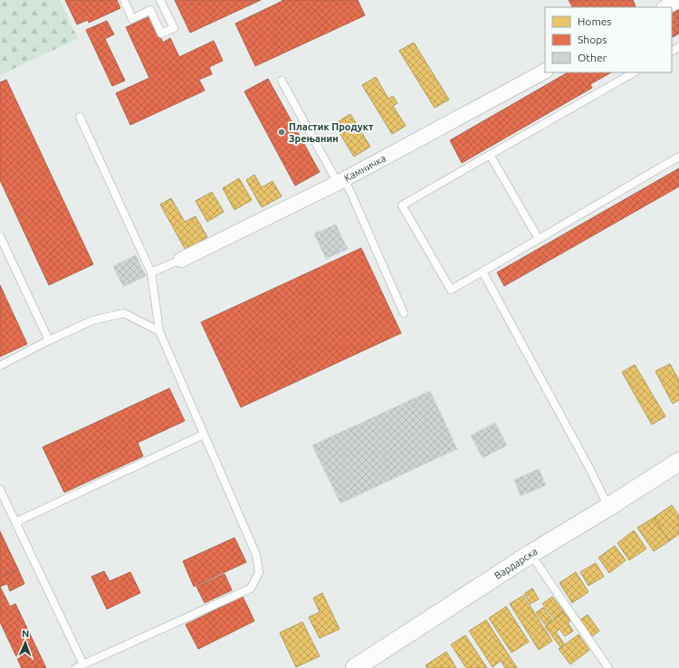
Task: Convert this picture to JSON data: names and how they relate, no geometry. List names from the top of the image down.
{
  "streets": {
    "street": ["Камничка", "Вардарска"]
  },
  "places": ["Пластик Продукт Зрењанин"],
  "legend": ["Homes", "Shops", "Other"],
  "north": "top"
}
